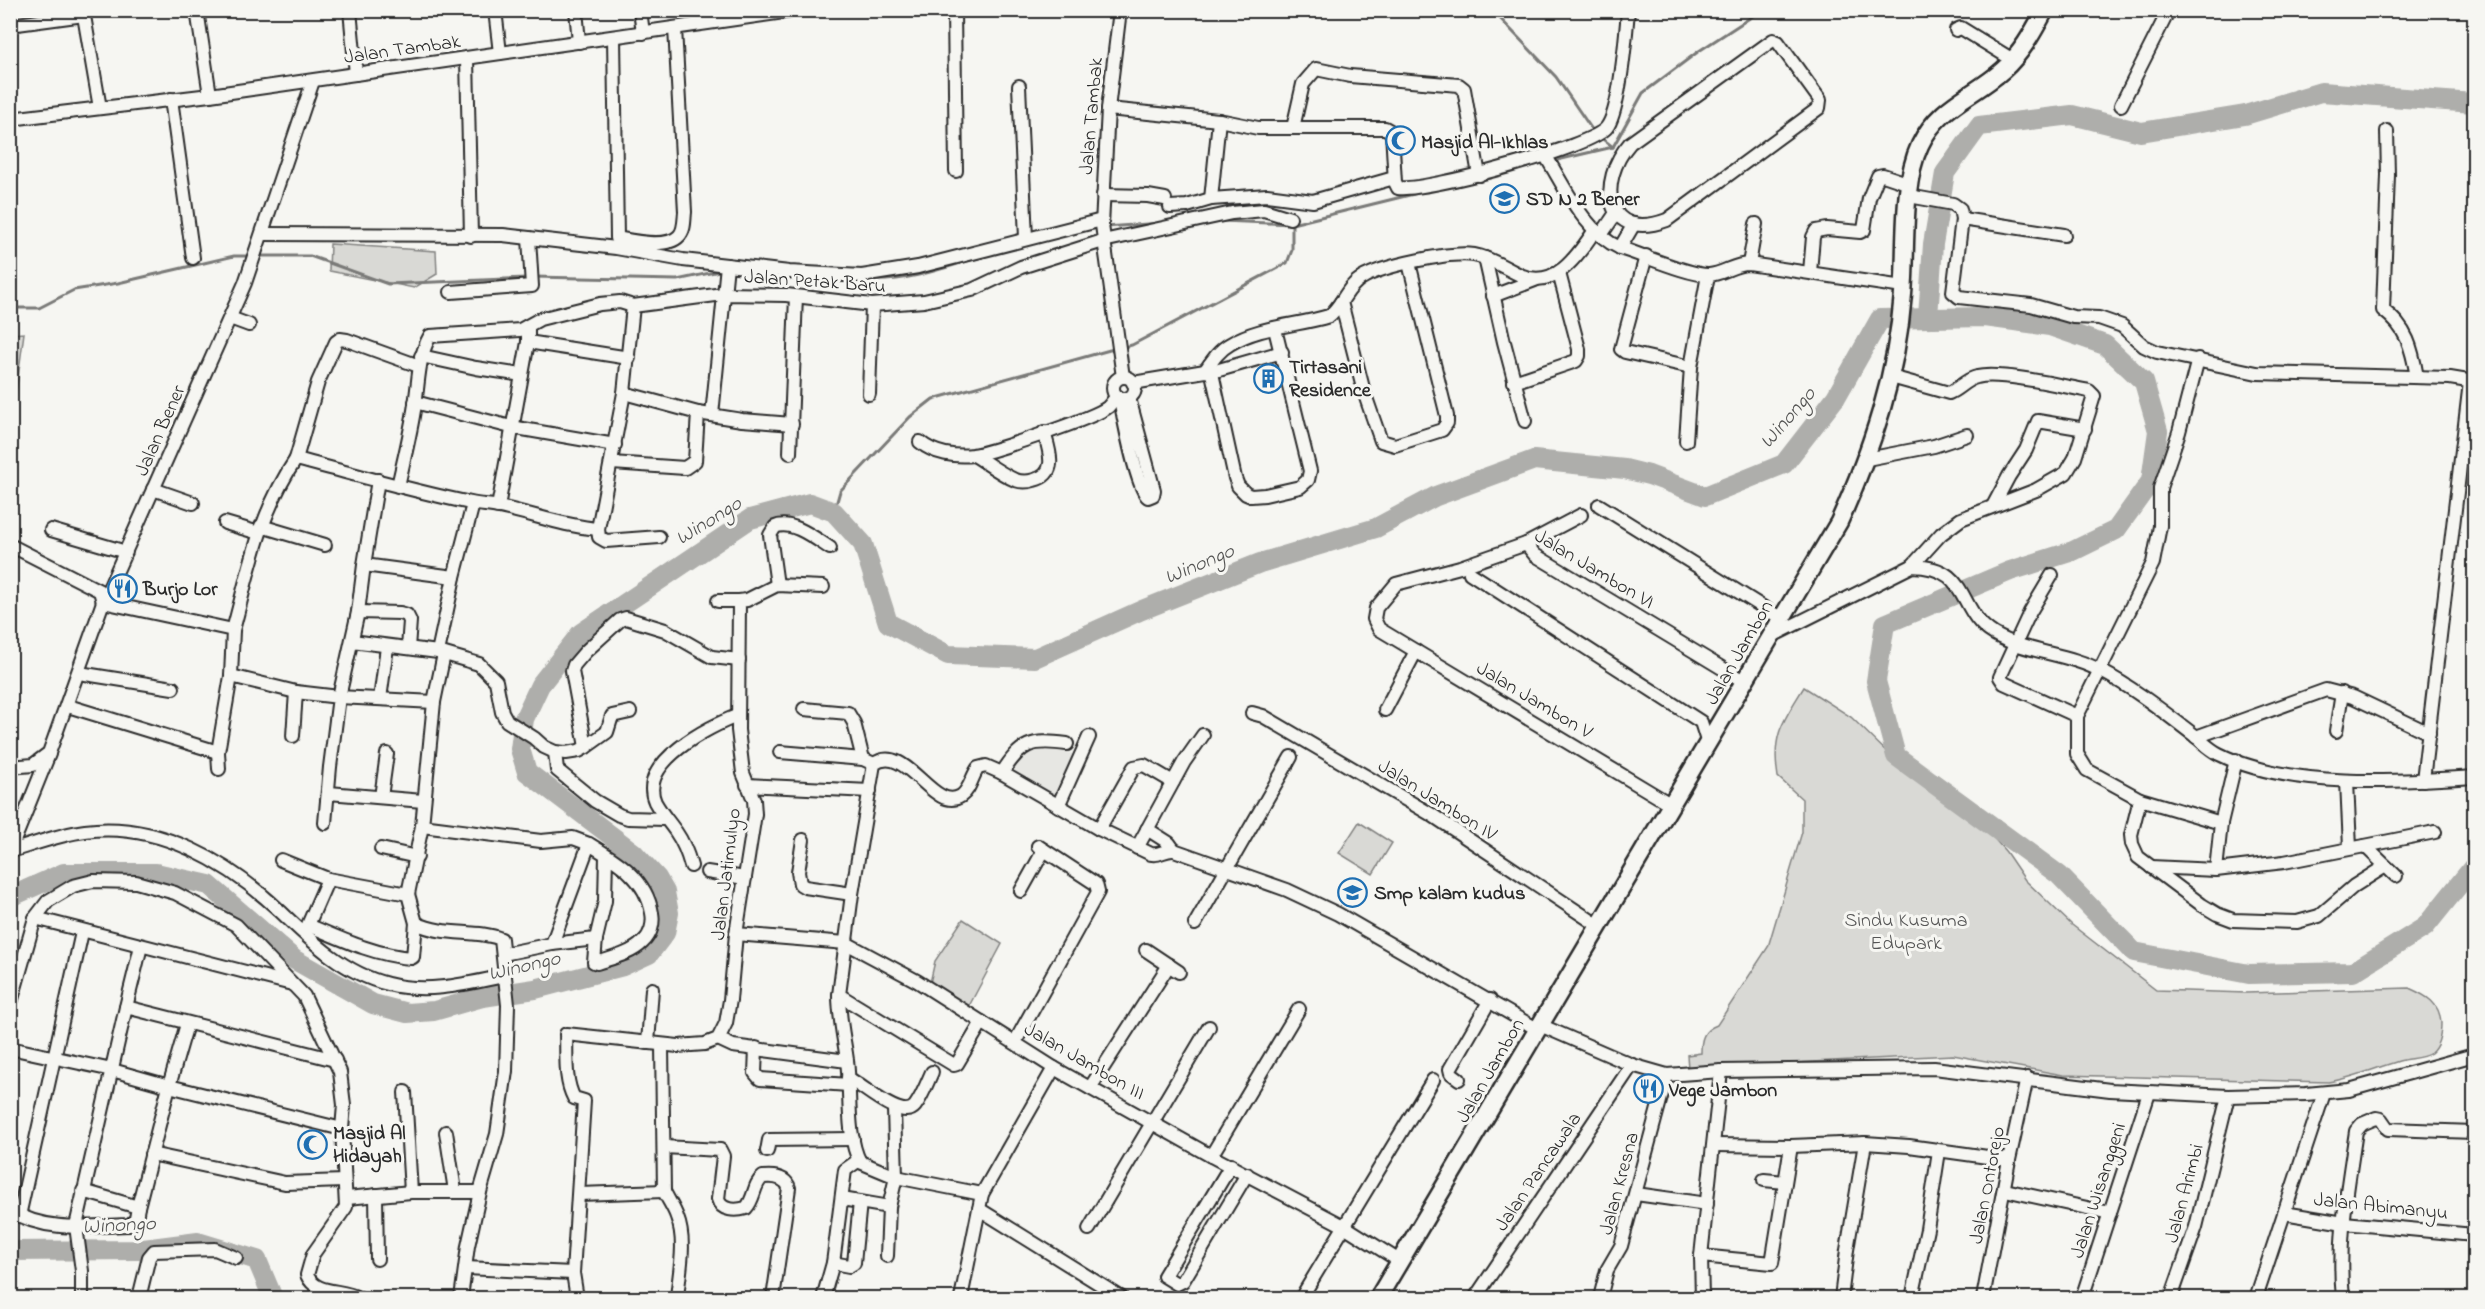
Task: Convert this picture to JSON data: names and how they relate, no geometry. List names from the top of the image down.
{
  "streets": {
    "main road": ["Jalan Jambon"],
    "street": [
      "Jalan Tambak",
      "Jalan Petak Baru",
      "Jalan Bener",
      "Jalan Jambon VI",
      "Jalan Jambon V",
      "Jalan Jambon IV",
      "Jalan Jatimulyo",
      "Jalan Jambon III",
      "Jalan Pancawala",
      "Jalan Kresna",
      "Jalan Ontorejo",
      "Jalan Wisanggeni",
      "Jalan Arimbi",
      "Jalan Abimanyu"
    ]
  },
  "crossings": [
    ["Jalan Tambak", "Jalan Petak Baru"],
    ["Jalan Tambak", "Jalan Bener"],
    ["Jalan Jambon VI", "Jalan Jambon"],
    ["Jalan Jambon VI", "Jalan Jambon V"],
    ["Jalan Jambon", "Jalan Jambon V"],
    ["Jalan Jambon", "Jalan Jambon IV"],
    ["Jalan Jambon", "Jalan Jambon III"],
    ["Jalan Jatimulyo", "Jalan Jambon III"]
  ],
  "water": ["Winongo"],
  "parks": ["Sindu Kusuma Edupark"],
  "places": {
    "mosque": ["Masjid Al-Ikhlas", "Masjid Al Hidayah"],
    "school or university": ["SD N 2 Bener", "Smp kalam kudus"],
    "building": ["Tirtasani Residence"],
    "restaurant": ["Burjo Lor", "Vege Jambon"]
  }
}
